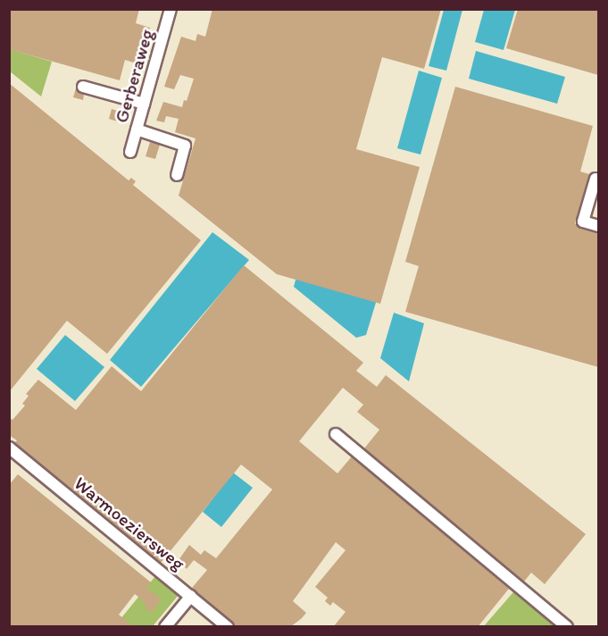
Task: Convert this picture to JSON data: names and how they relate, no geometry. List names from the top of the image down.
{
  "streets": {
    "street": ["Gerberaweg", "Warmoeziersweg"]
  }
}
